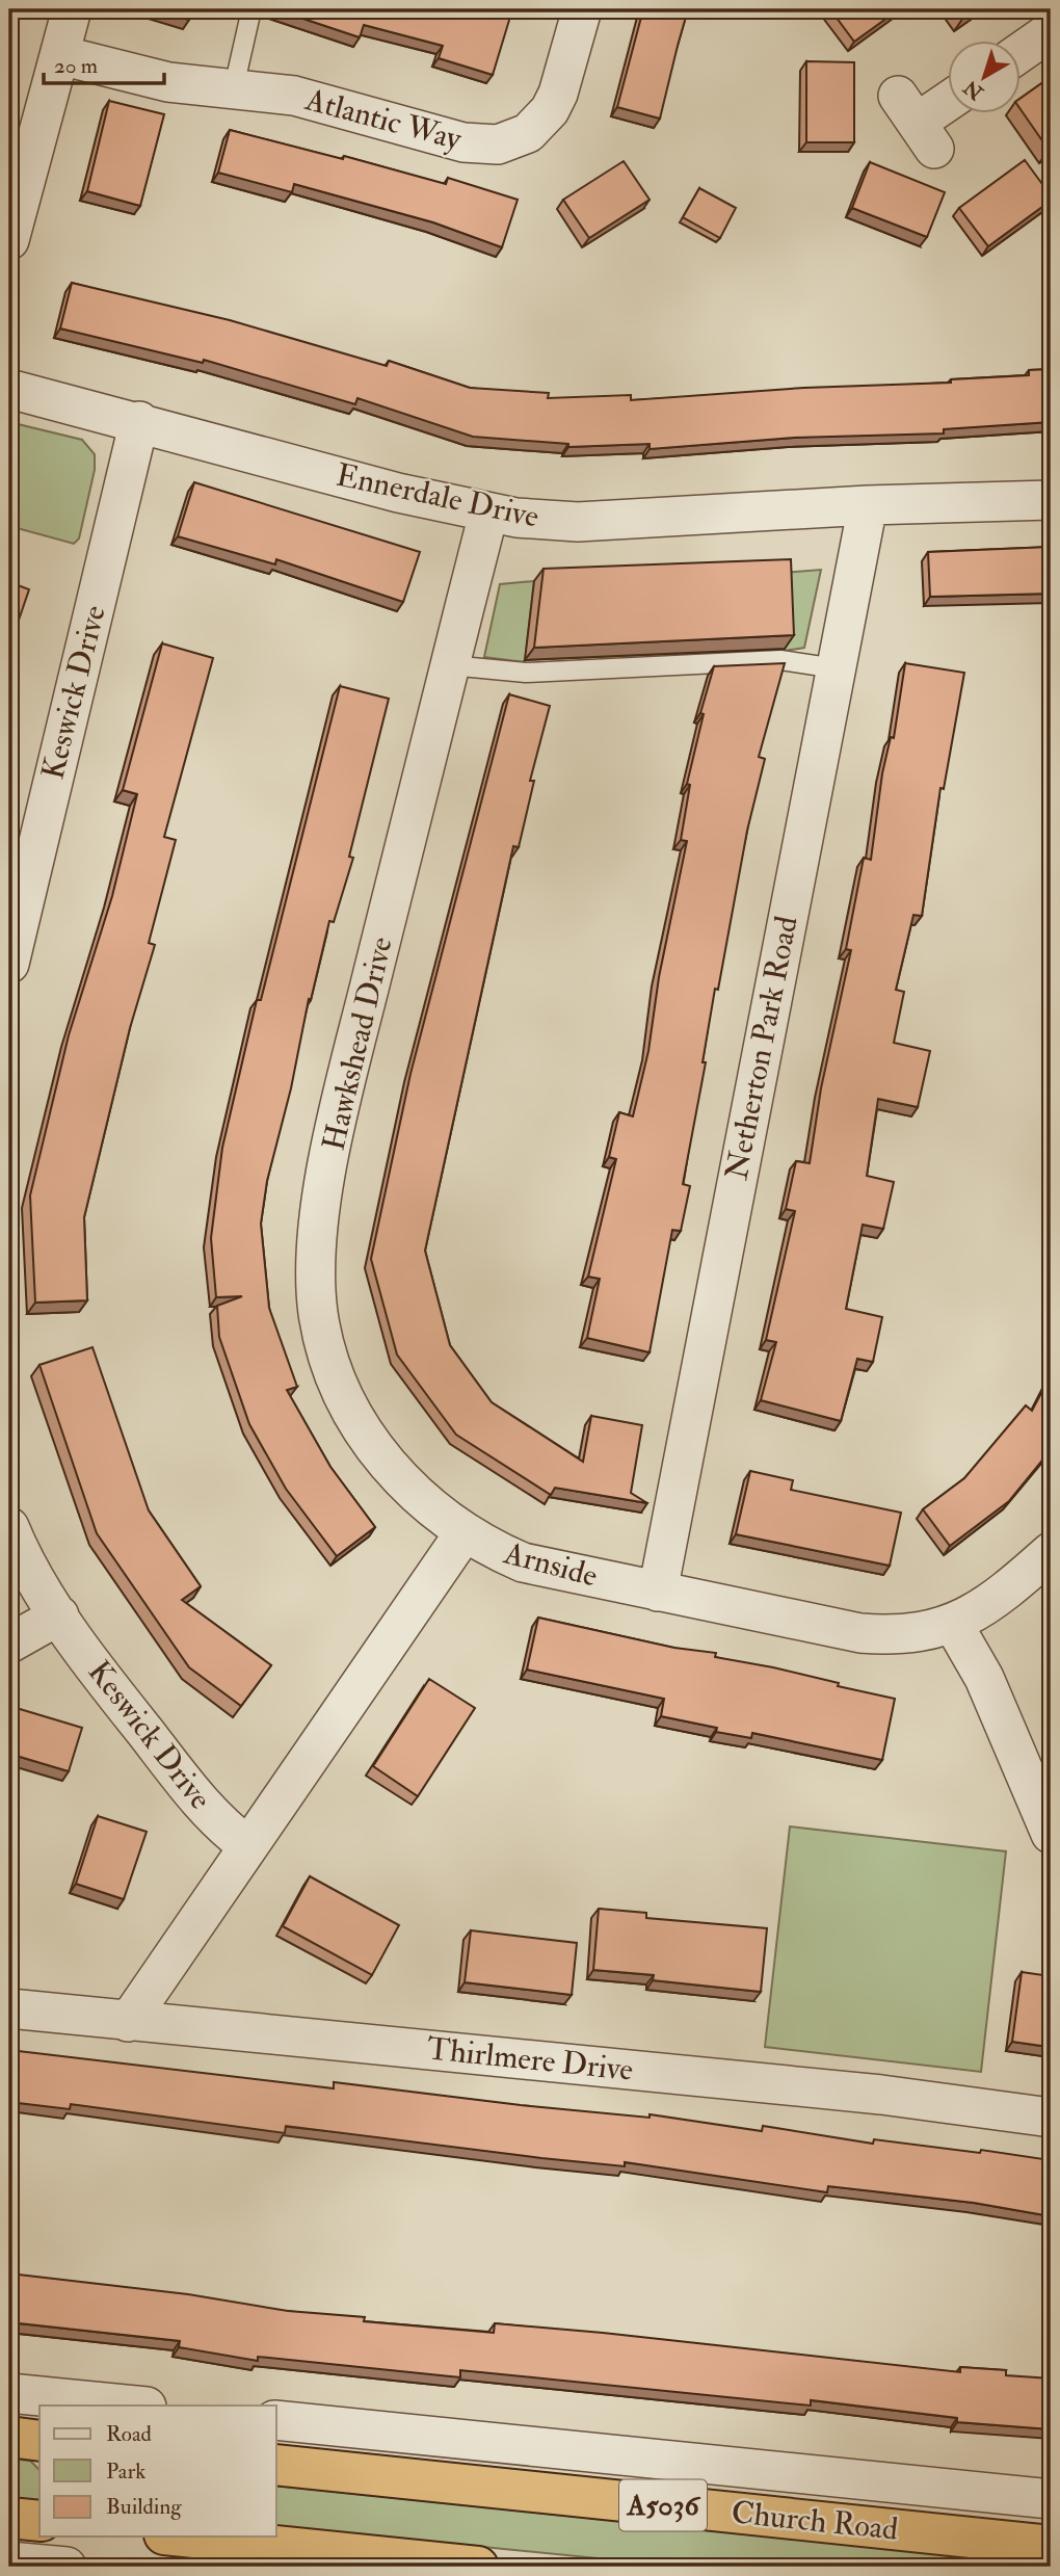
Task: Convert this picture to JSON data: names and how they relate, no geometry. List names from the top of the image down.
{
  "streets": {
    "highway": ["A5036", "Church Road"],
    "street": [
      "Atlantic Way",
      "Ennerdale Drive",
      "Keswick Drive",
      "Hawkshead Drive",
      "Netherton Park Road",
      "Arnside",
      "Thirlmere Drive"
    ]
  },
  "crossings": [
    ["Ennerdale Drive", "Keswick Drive"],
    ["Ennerdale Drive", "Hawkshead Drive"],
    ["Ennerdale Drive", "Netherton Park Road"],
    ["Keswick Drive", "Arnside"],
    ["Hawkshead Drive", "Arnside"],
    ["Netherton Park Road", "Arnside"],
    ["Arnside", "Thirlmere Drive"]
  ],
  "legend": ["Road", "Park", "Building"],
  "scale_bar": "20 m",
  "north": "bottom left"
}
